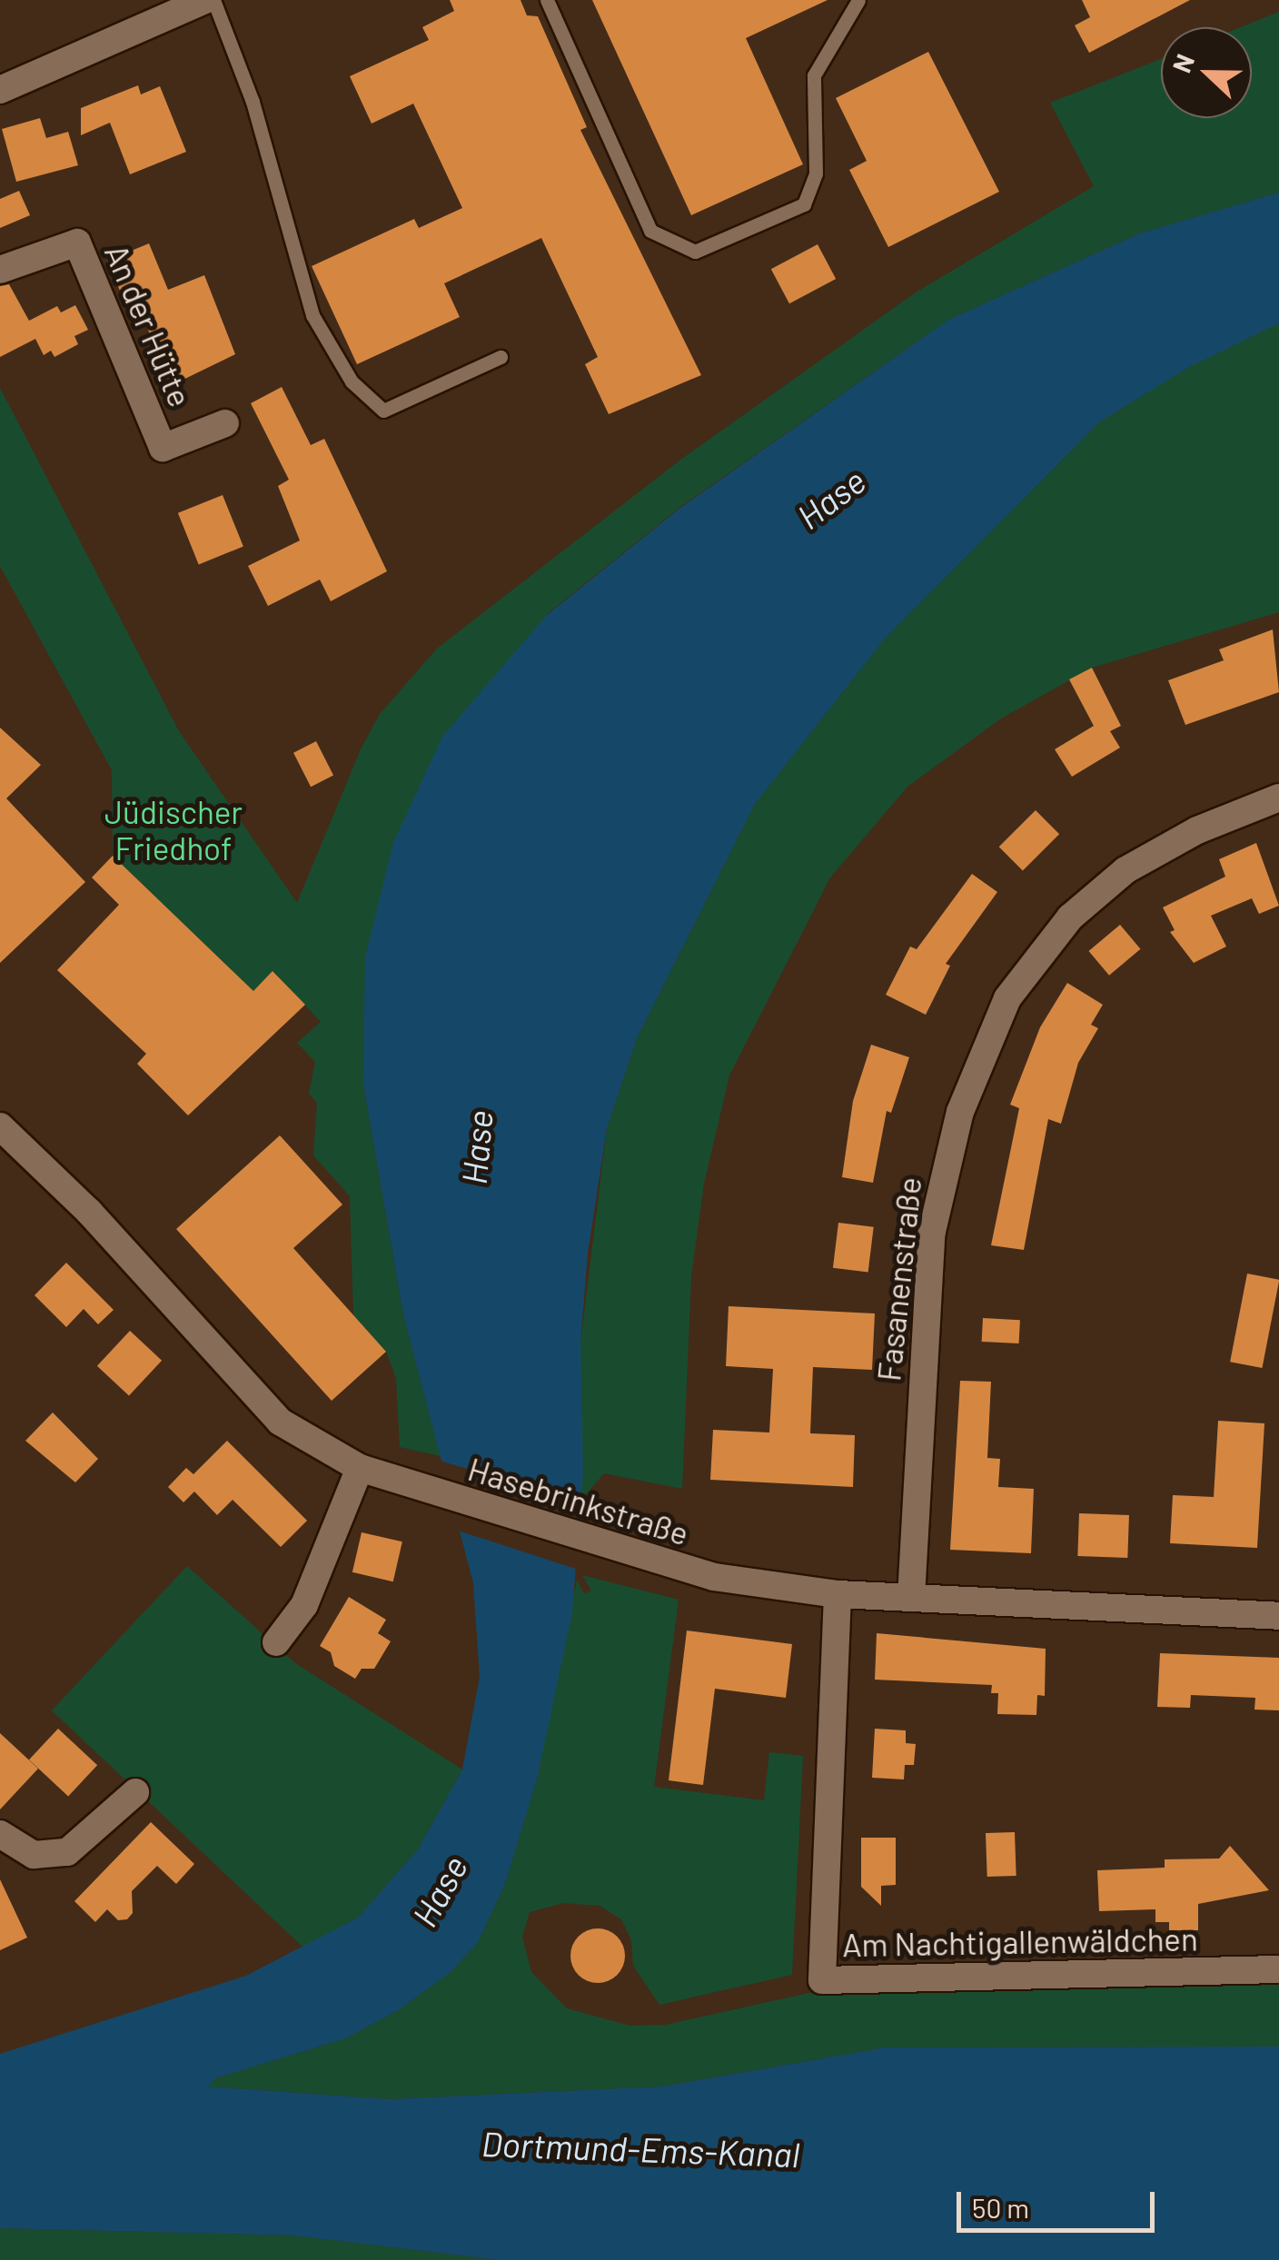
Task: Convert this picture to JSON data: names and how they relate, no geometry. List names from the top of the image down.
{
  "streets": {
    "street": [
      "An der Hütte",
      "Fasanenstraße",
      "Hasebrinkstraße",
      "Am Nachtigallenwäldchen"
    ]
  },
  "crossings": [
    ["Fasanenstraße", "Hasebrinkstraße"],
    ["Hasebrinkstraße", "Am Nachtigallenwäldchen"]
  ],
  "water": ["Hase", "Dortmund-Ems-Kanal"],
  "parks": ["Jüdischer Friedhof"],
  "scale_bar": "50 m",
  "north": "left"
}
